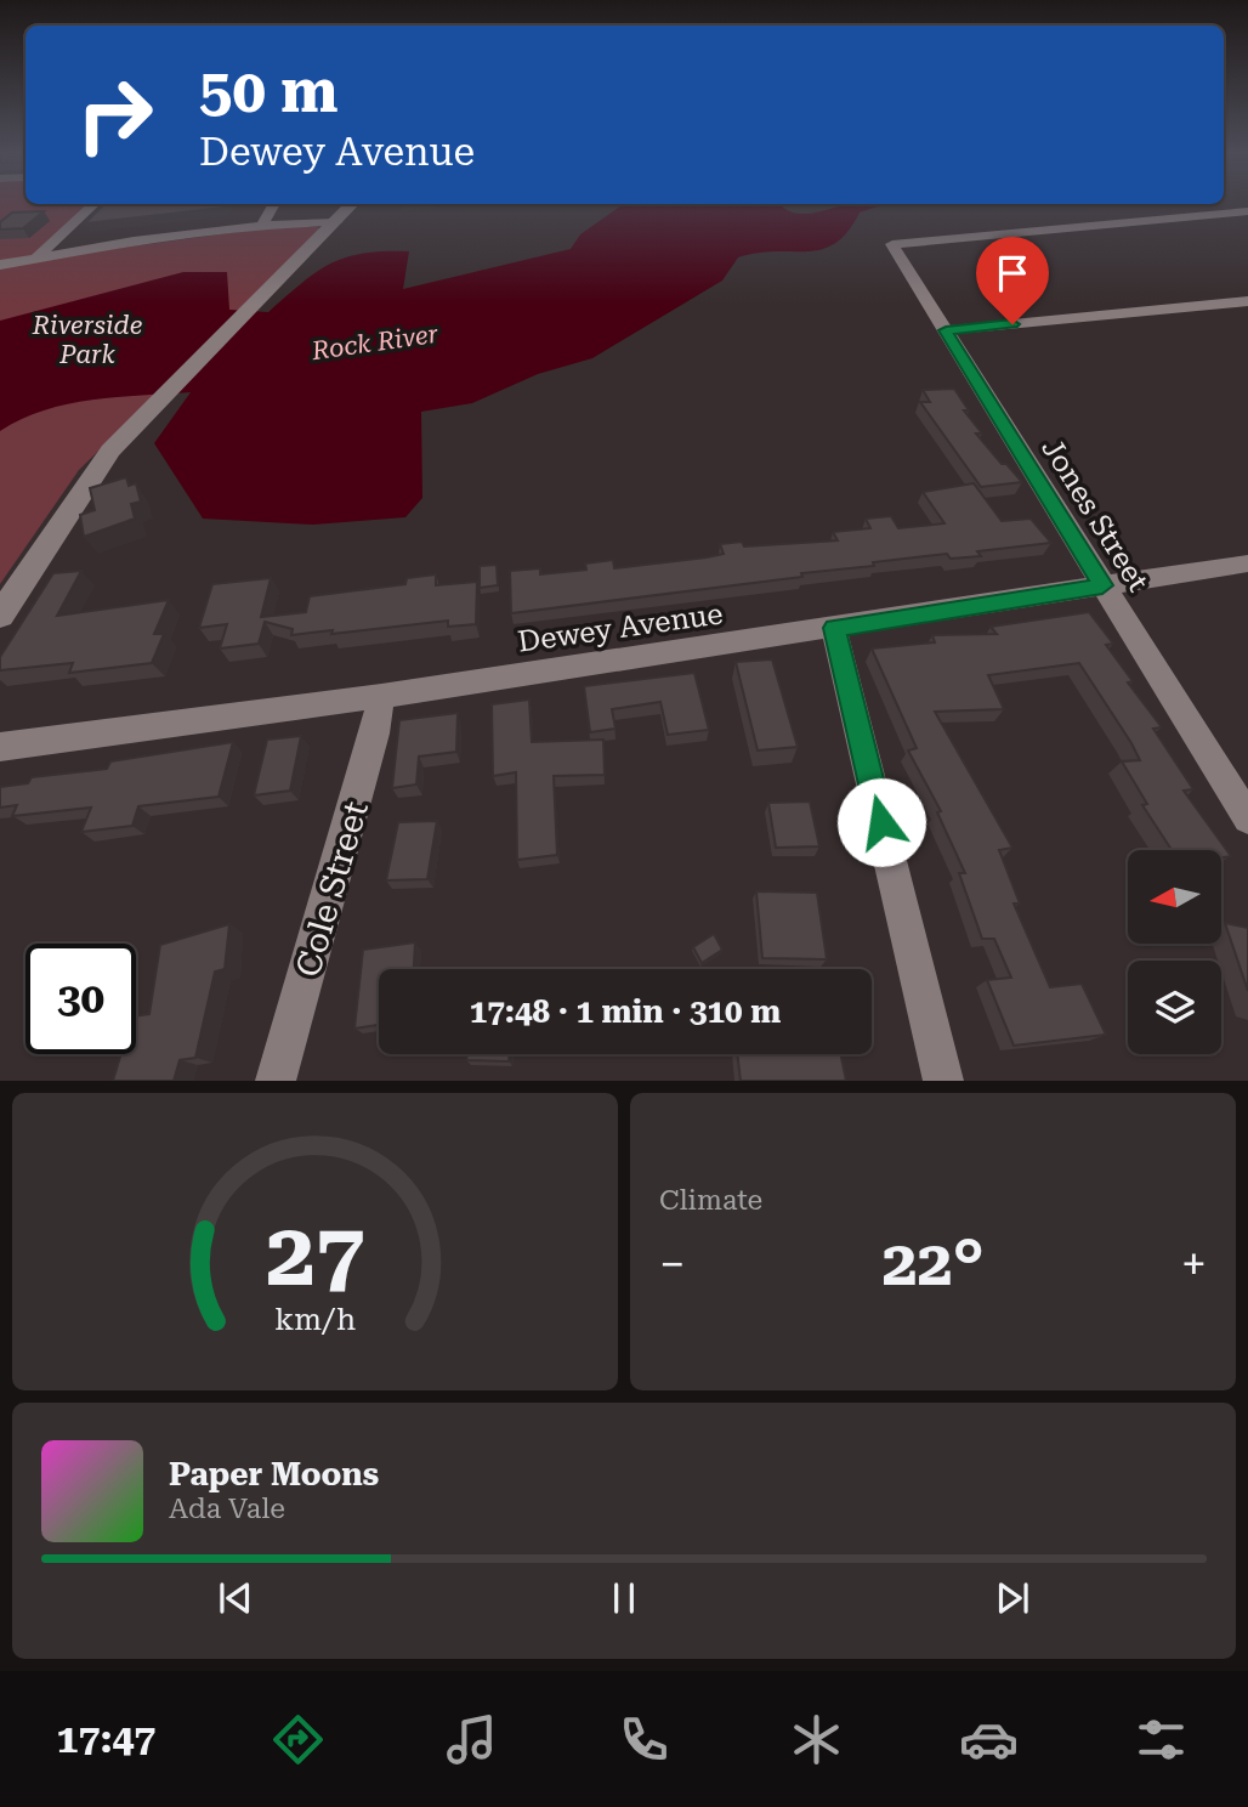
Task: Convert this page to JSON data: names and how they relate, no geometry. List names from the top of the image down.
{
  "streets": {
    "street": ["Jones Street", "Dewey Avenue", "Cole Street"]
  },
  "crossings": [
    ["Jones Street", "Dewey Avenue"],
    ["Dewey Avenue", "Cole Street"]
  ],
  "water": ["Rock River"],
  "parks": ["Riverside Park"],
  "north": "left",
  "page": {
    "turn": ["50 m", "Dewey Avenue"],
    "limit": "30",
    "trip": "17:48 · 1 min · 310 m",
    "tile": "Climate",
    "heat": ["−", "22°", "+"],
    "song": ["Paper Moons", "Ada Vale"],
    "tabs": "17:47",
    "gauge": ["27", "km/h"]
  }
}
